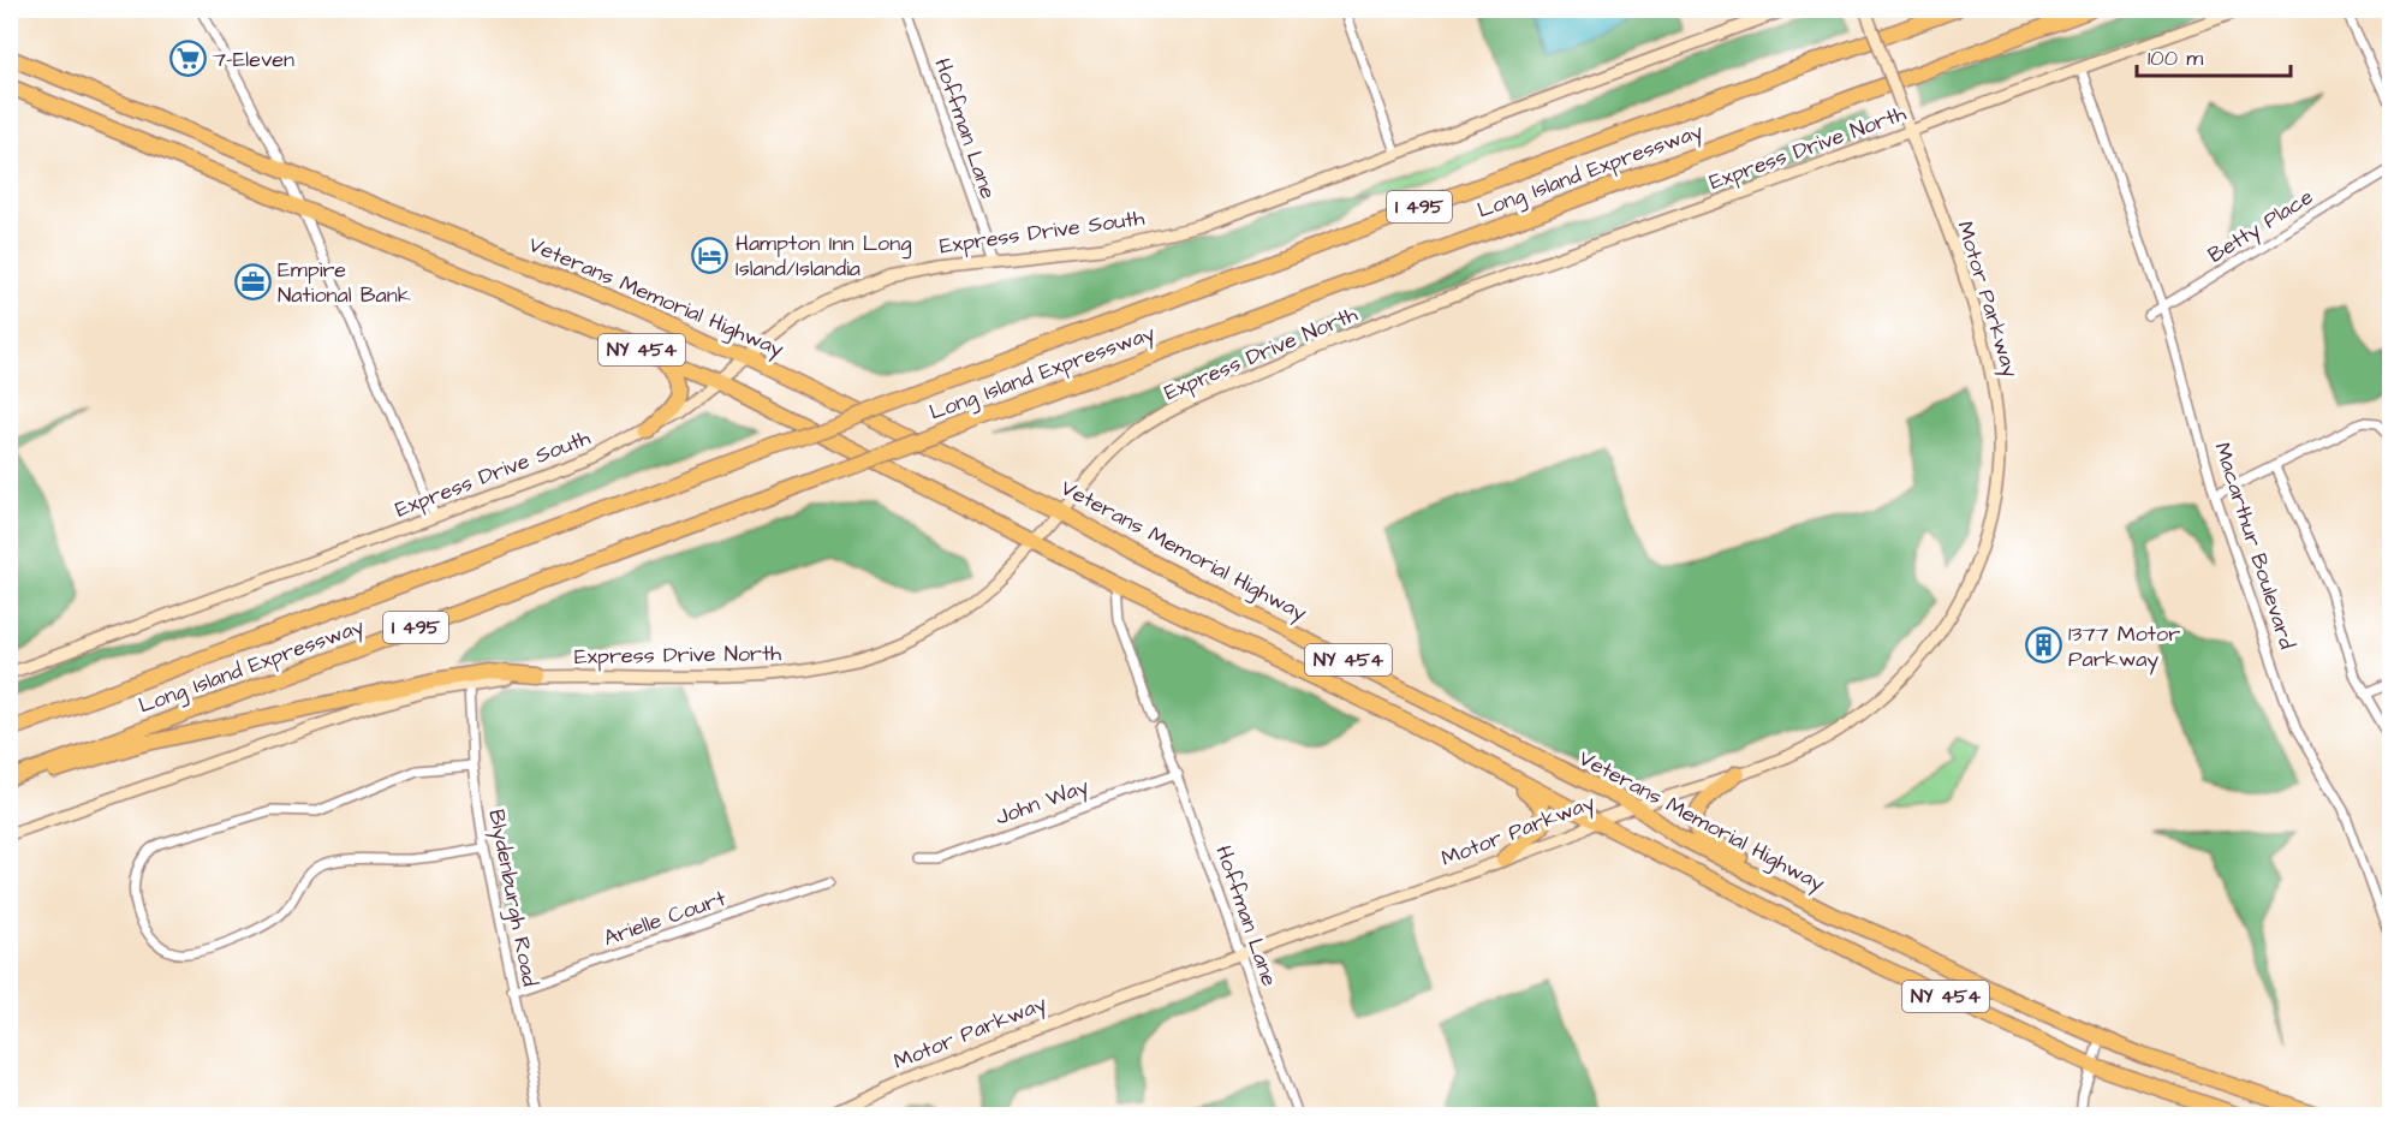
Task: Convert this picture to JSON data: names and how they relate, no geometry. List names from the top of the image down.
{
  "streets": {
    "highway": [
      "Long Island Expressway",
      "I 495",
      "Veterans Memorial Highway",
      "NY 454"
    ],
    "main road": ["Express Drive North", "Express Drive South", "Motor Parkway"],
    "street": [
      "Hoffman Lane",
      "Betty Place",
      "Macarthur Boulevard",
      "John Way",
      "Blydenburgh Road",
      "Arielle Court"
    ]
  },
  "crossings": [
    ["Hoffman Lane", "Express Drive South"],
    ["Hoffman Lane", "Motor Parkway"],
    ["Hoffman Lane", "John Way"],
    ["Express Drive North", "Veterans Memorial Highway"],
    ["Express Drive North", "Motor Parkway"],
    ["Express Drive North", "Macarthur Boulevard"],
    ["Express Drive North", "Blydenburgh Road"],
    ["Betty Place", "Macarthur Boulevard"],
    ["Express Drive South", "Veterans Memorial Highway"],
    ["Veterans Memorial Highway", "Motor Parkway"],
    ["Blydenburgh Road", "Arielle Court"]
  ],
  "places": {
    "supermarket": ["7-Eleven"],
    "hotel": ["Hampton Inn Long Island/Islandia"],
    "office": ["Empire National Bank"],
    "building": ["1377 Motor Parkway"]
  },
  "scale_bar": "100 m"
}
